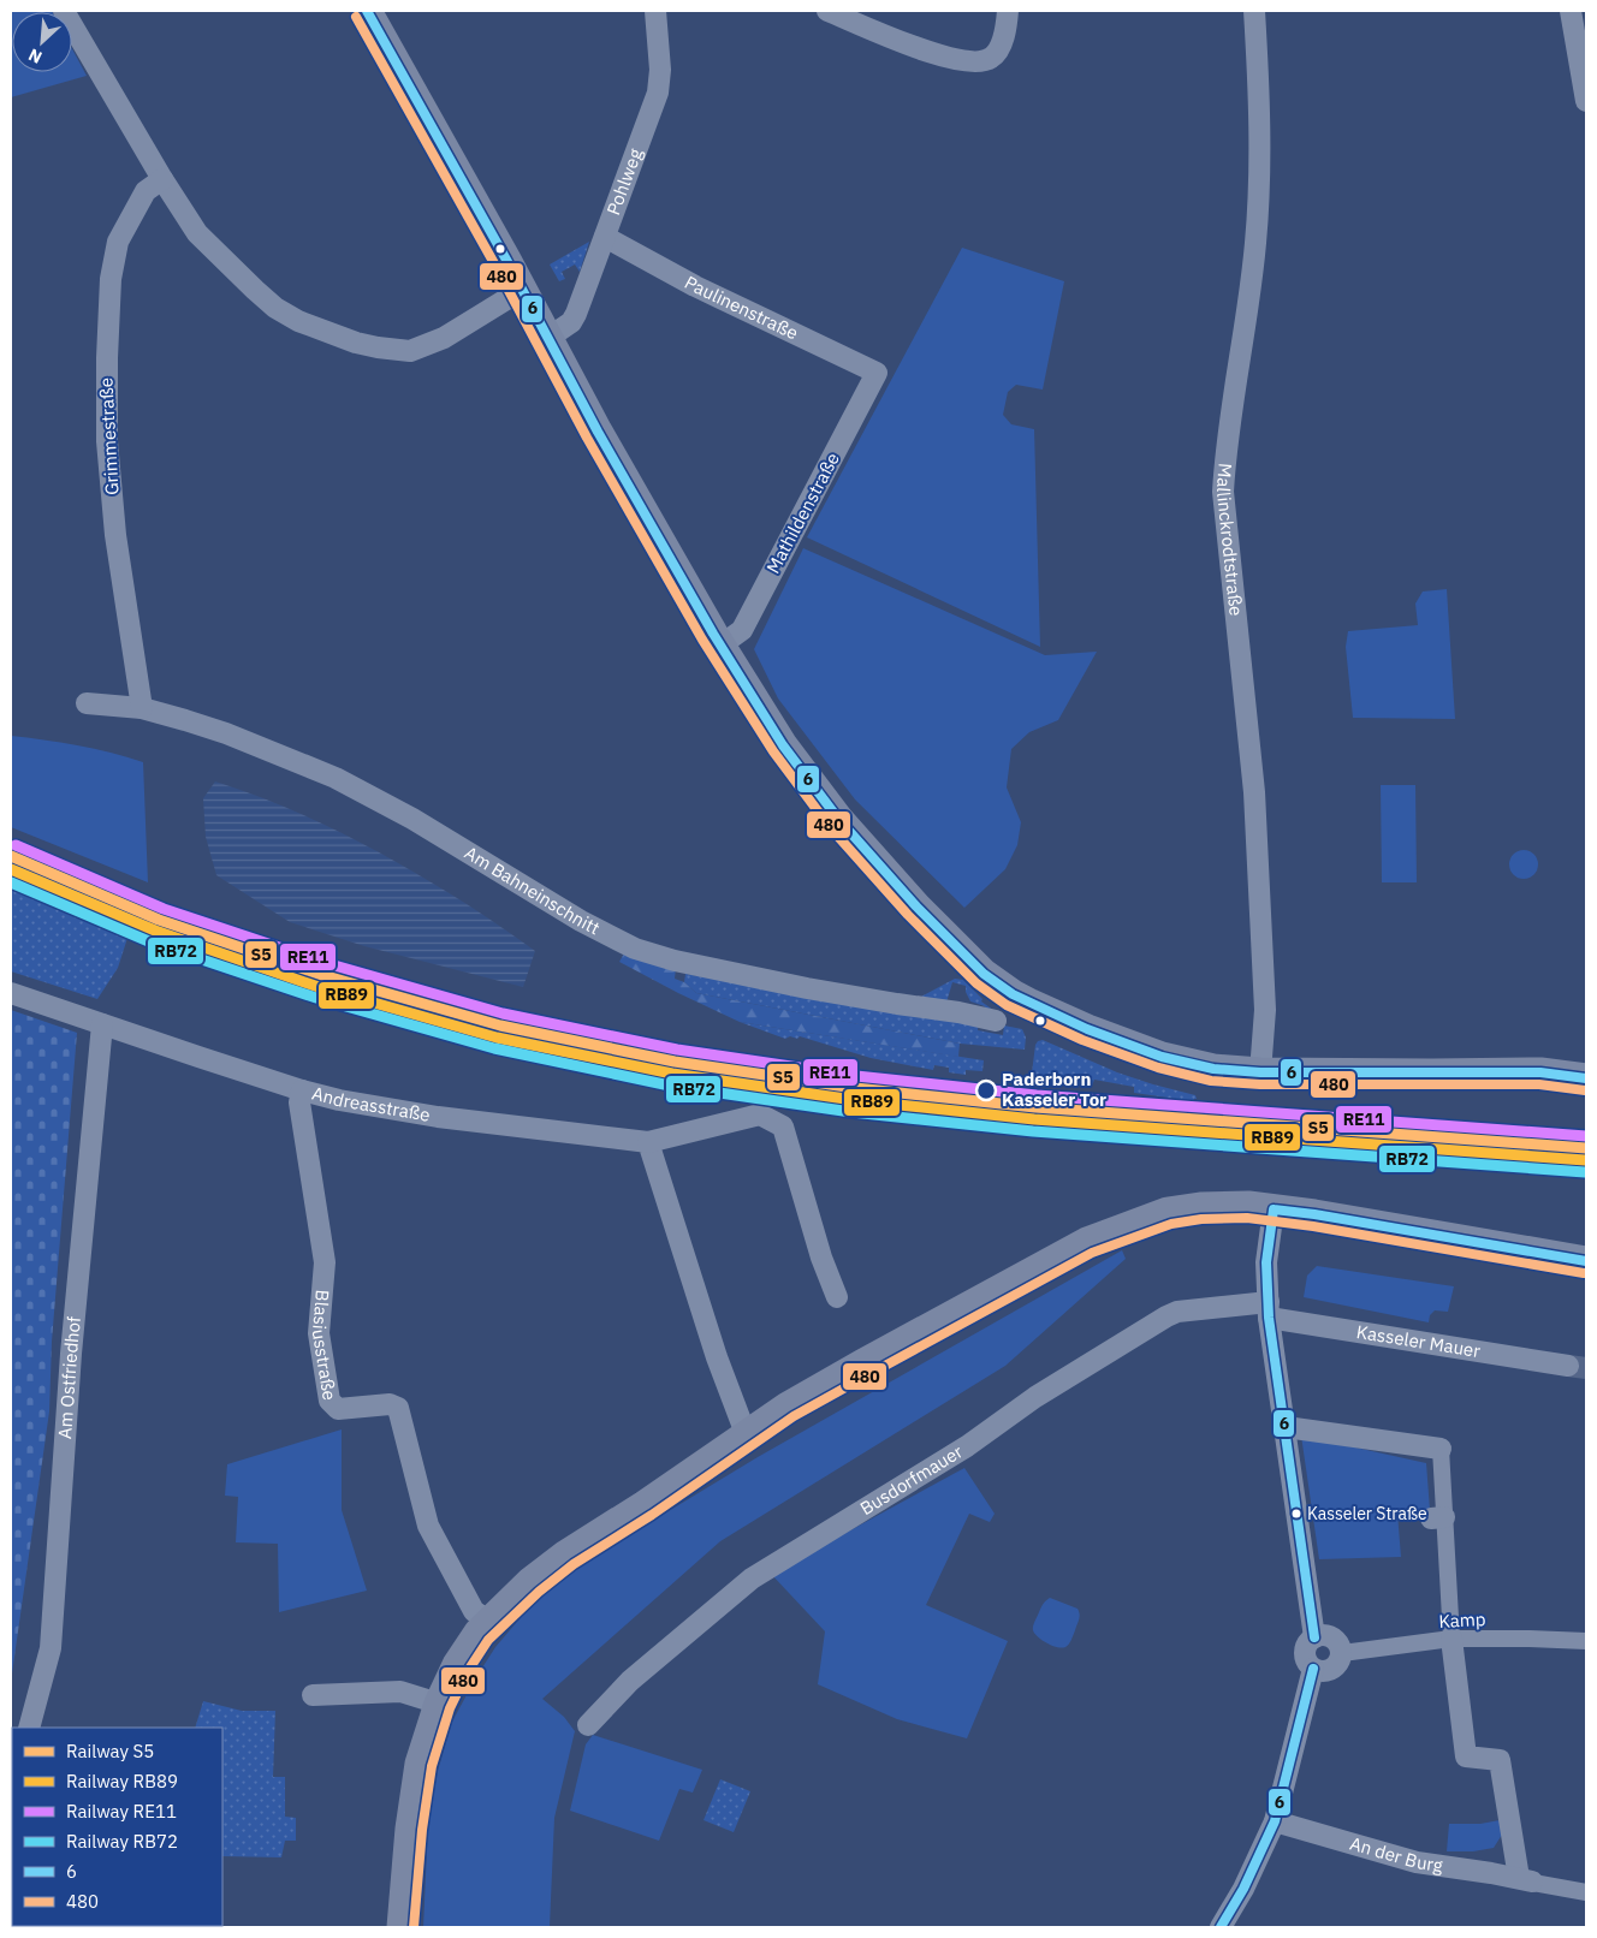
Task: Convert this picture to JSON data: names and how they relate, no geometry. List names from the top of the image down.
{
  "streets": {
    "street": [
      "Pohlweg",
      "Paulinenstraße",
      "Grimmestraße",
      "Mathildenstraße",
      "Mallinckrodtstraße",
      "Am Bahneinschnitt",
      "Andreasstraße",
      "Kasseler Mauer",
      "Blasiusstraße",
      "Am Ostfriedhof",
      "Busdorfmauer",
      "Kamp",
      "An der Burg"
    ]
  },
  "crossings": [
    ["Pohlweg", "Paulinenstraße"],
    ["Paulinenstraße", "Mathildenstraße"],
    ["Grimmestraße", "Am Bahneinschnitt"],
    ["Andreasstraße", "Blasiusstraße"],
    ["Andreasstraße", "Am Ostfriedhof"],
    ["Kasseler Mauer", "Busdorfmauer"]
  ],
  "places": ["Paderborn Kasseler Tor", "Kasseler Straße"],
  "lines": [
    "transit line 6",
    "transit line 480",
    "rail line RE11",
    "rail line S5",
    "rail line RB89",
    "rail line RB72"
  ],
  "legend": [
    "Railway S5",
    "Railway RB89",
    "Railway RE11",
    "Railway RB72",
    "6",
    "480"
  ],
  "north": "bottom left"
}
